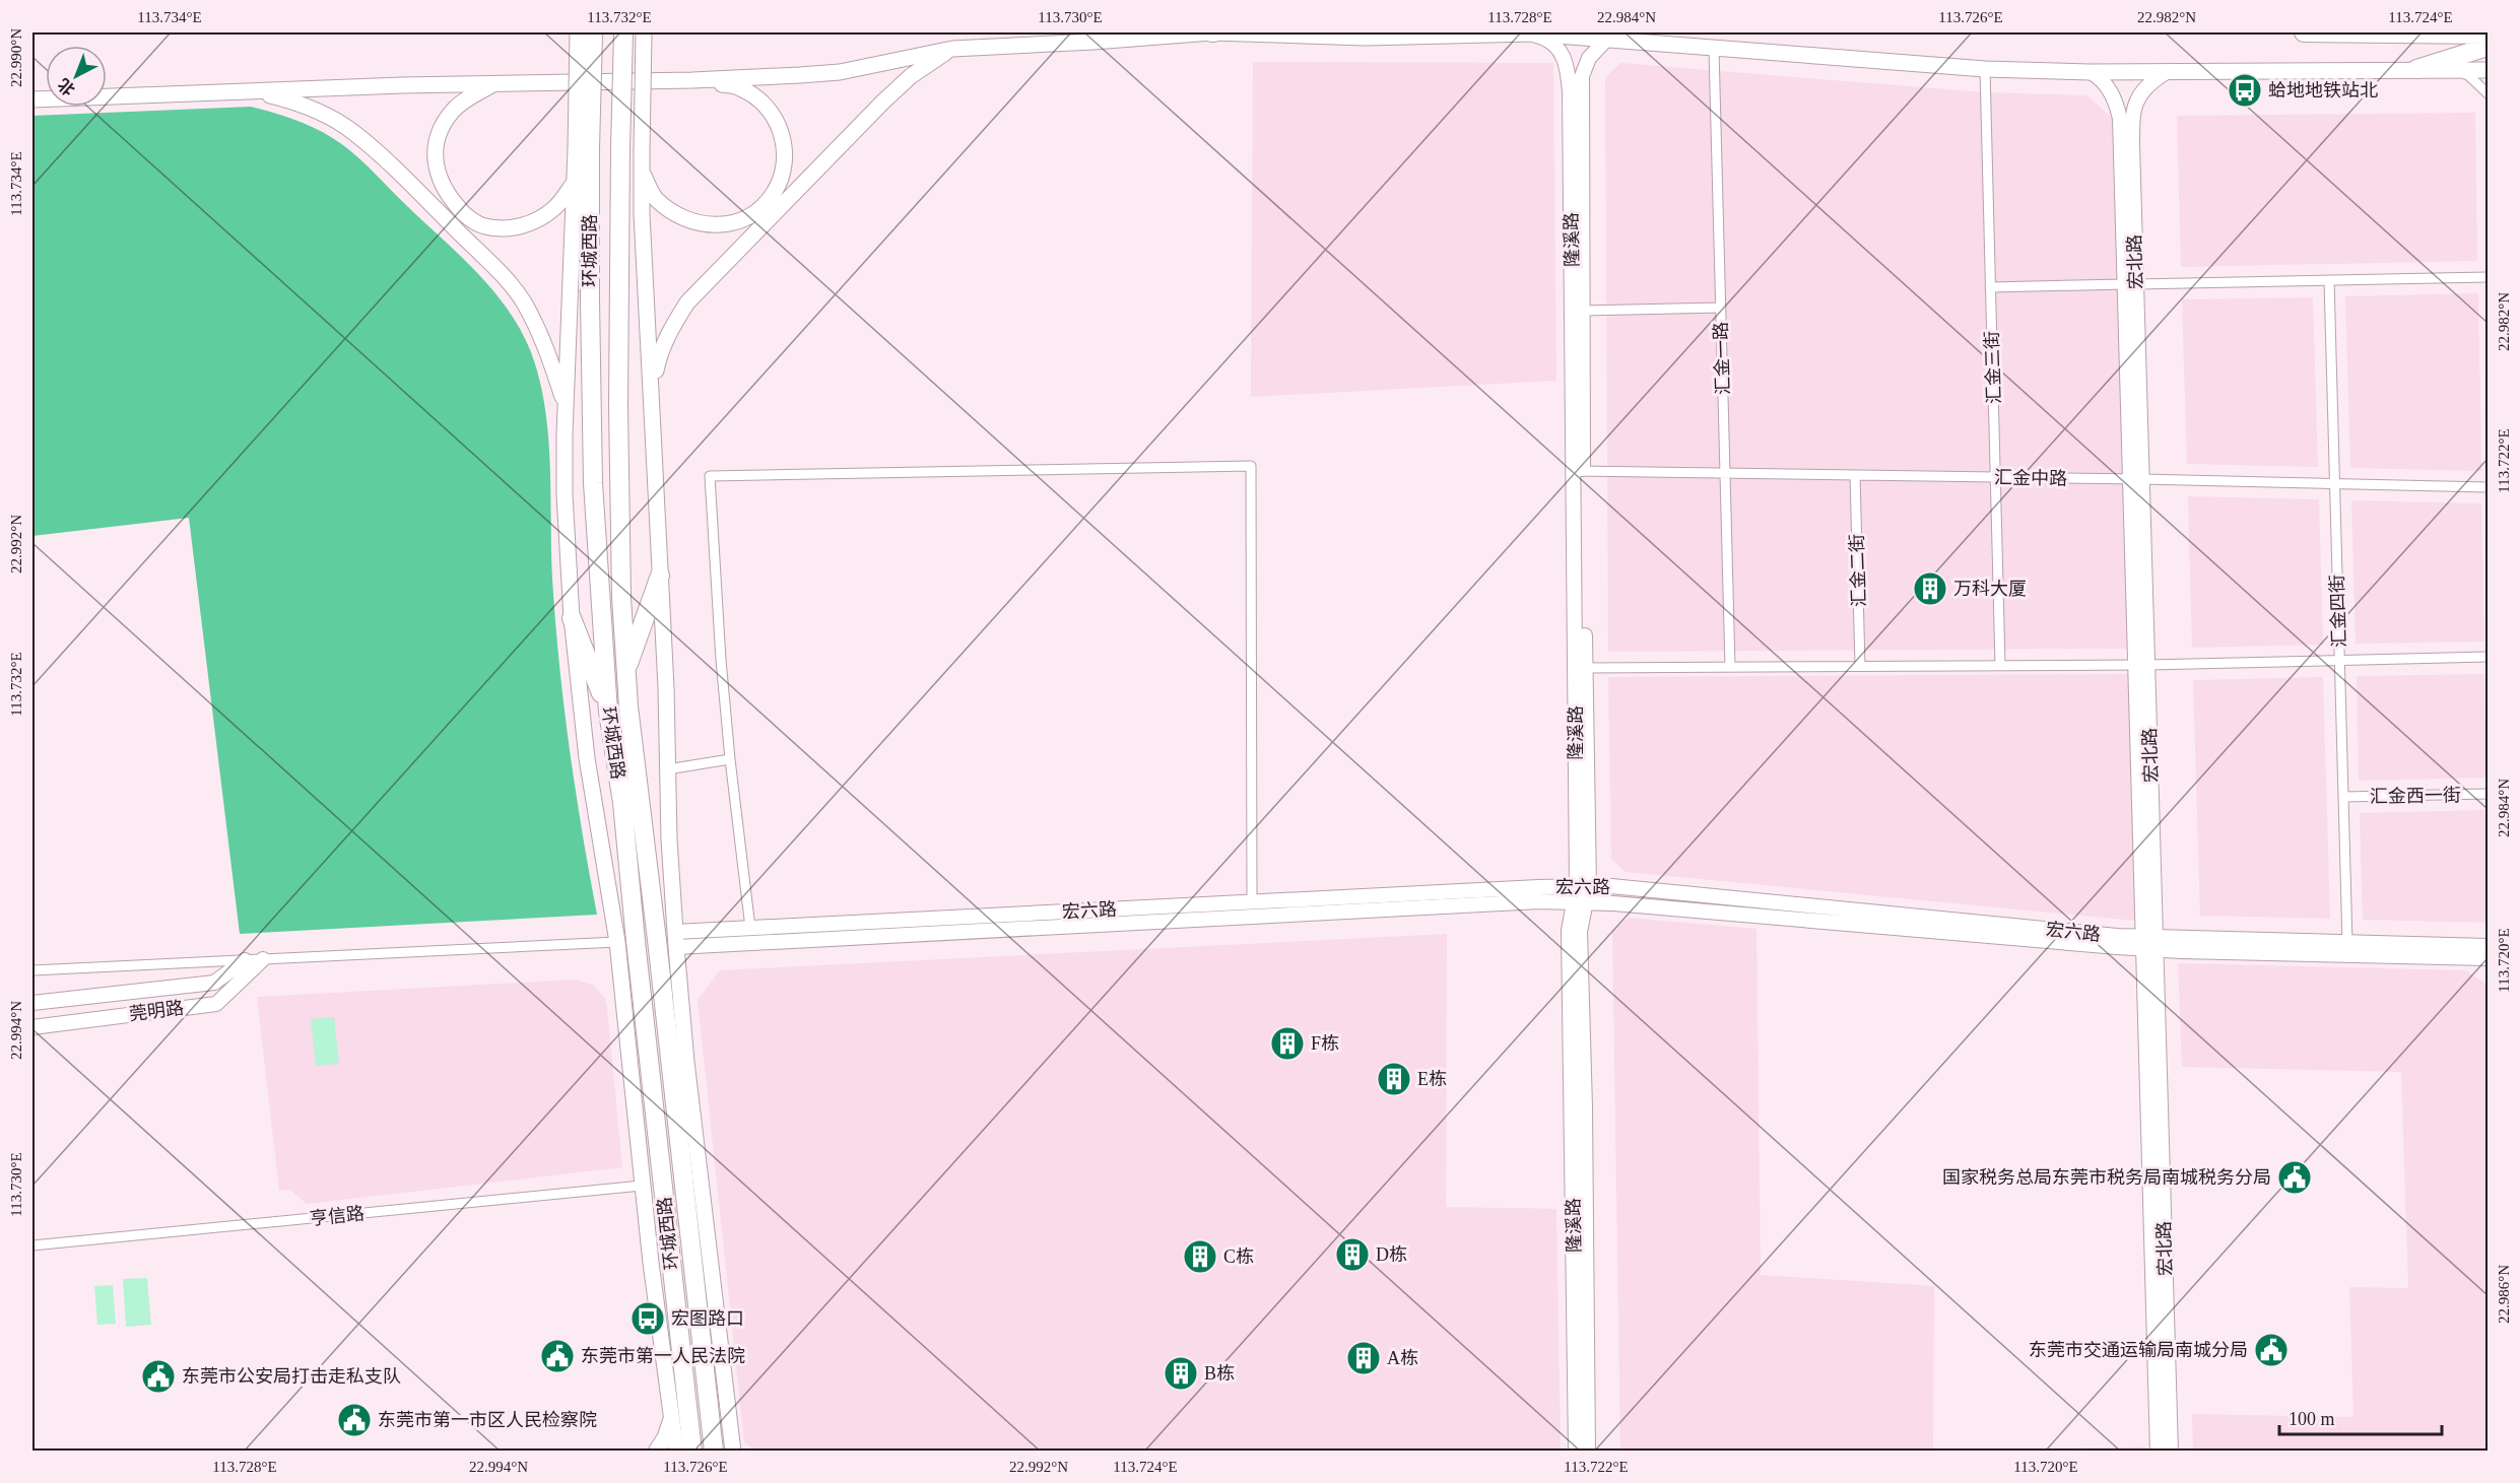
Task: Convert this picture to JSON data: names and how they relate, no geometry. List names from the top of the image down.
{
  "streets": {
    "highway": ["环城西路"],
    "street": [
      "隆溪路",
      "宏北路",
      "汇金一路",
      "汇金三街",
      "汇金中路",
      "汇金二街",
      "汇金四街",
      "汇金西一街",
      "宏六路",
      "莞明路",
      "亨信路"
    ]
  },
  "crossings": [
    ["隆溪路", "汇金中路"],
    ["隆溪路", "宏六路"],
    ["宏北路", "汇金中路"],
    ["宏北路", "宏六路"],
    ["汇金一路", "汇金中路"],
    ["汇金三街", "汇金中路"],
    ["汇金中路", "汇金二街"],
    ["汇金中路", "汇金四街"],
    ["汇金四街", "汇金西一街"],
    ["汇金四街", "宏六路"]
  ],
  "places": {
    "bus stop": ["蛤地地铁站北", "宏图路口"],
    "building": [
      "万科大厦",
      "F栋",
      "E栋",
      "D栋",
      "C栋",
      "A栋",
      "B栋"
    ],
    "public building": [
      "国家税务总局东莞市税务局南城税务分局",
      "东莞市交通运输局南城分局",
      "东莞市第一人民法院",
      "东莞市公安局打击走私支队",
      "东莞市第一市区人民检察院"
    ]
  },
  "scale_bar": "100 m",
  "north": "bottom left",
  "coordinates": [
    "113.734°E",
    "113.732°E",
    "113.730°E",
    "113.728°E",
    "22.984°N",
    "113.726°E",
    "22.982°N",
    "113.724°E",
    "22.990°N",
    "113.722°E",
    "22.992°N",
    "113.720°E",
    "22.994°N",
    "22.986°N"
  ]
}
